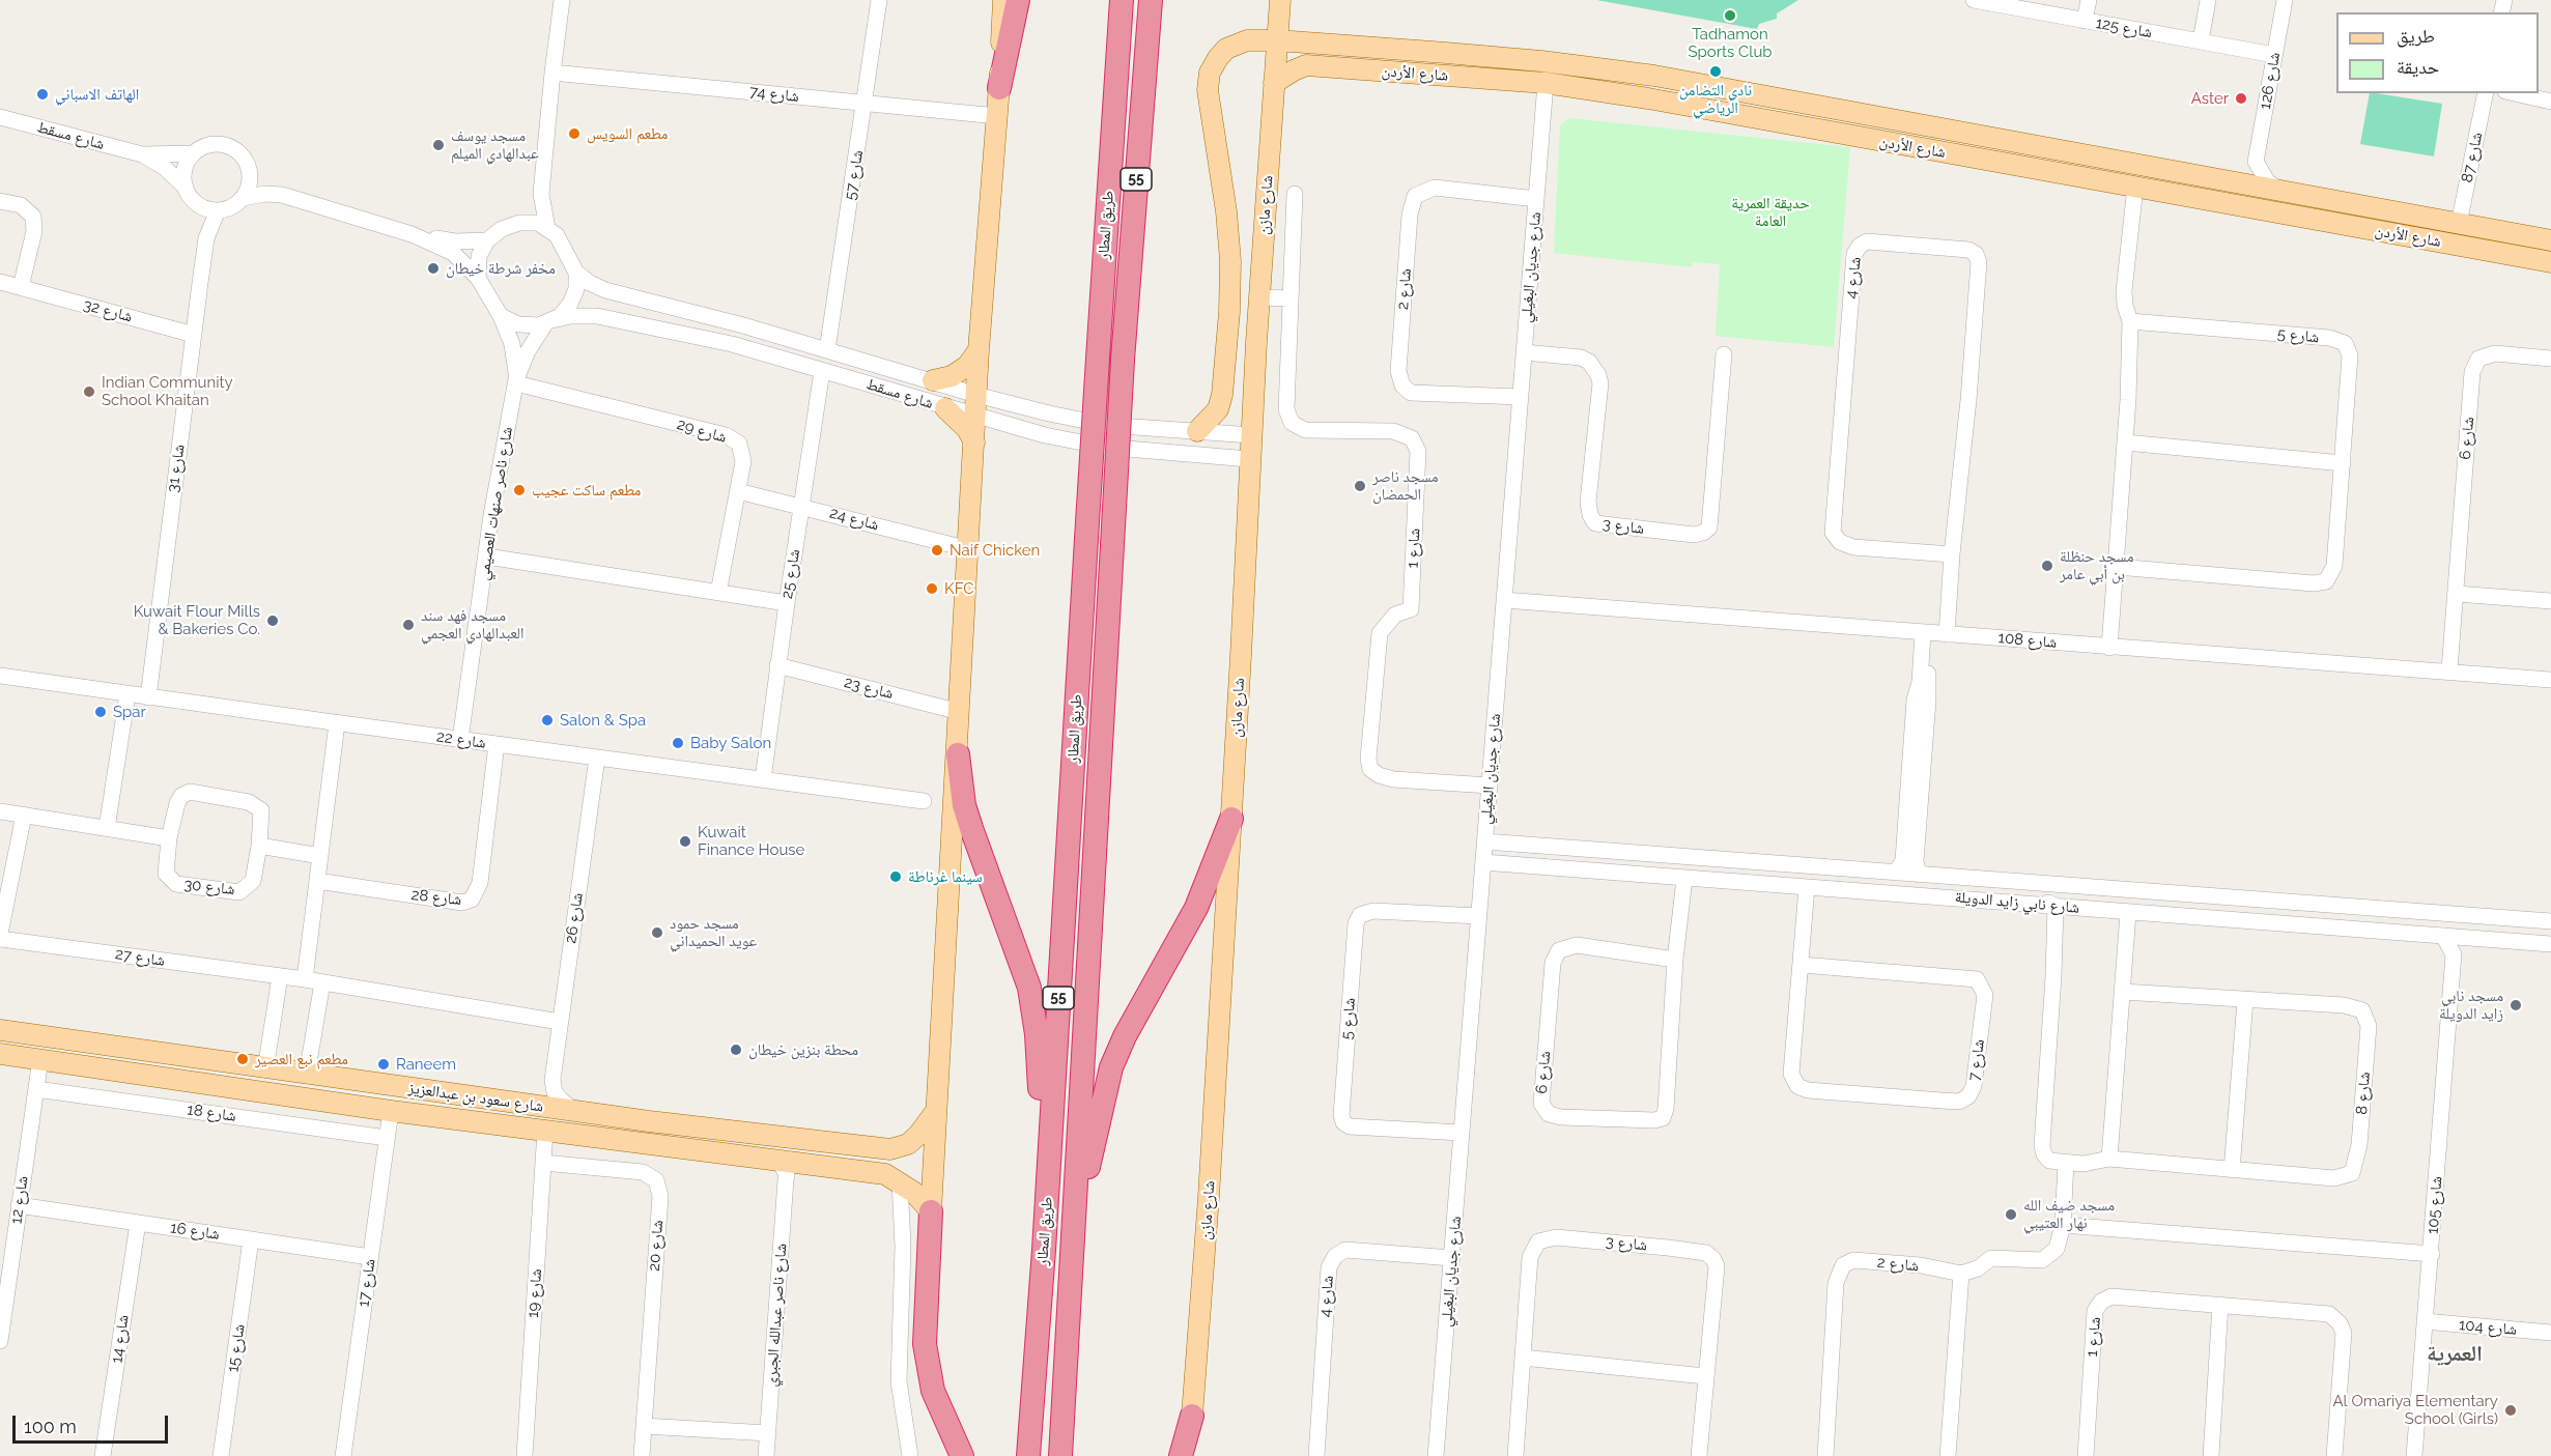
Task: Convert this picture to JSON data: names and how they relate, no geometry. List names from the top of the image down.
{
  "streets": {
    "highway": ["55", "طريق المطار"],
    "main road": ["شارع الأردن", "شارع مازن", "شارع سعود بن عبدالعزيز"],
    "street": [
      "شارع 125",
      "شارع 126",
      "شارع 74",
      "شارع مسقط",
      "شارع 87",
      "شارع 57",
      "شارع جديان البغيلي",
      "شارع 4",
      "شارع 2",
      "شارع 32",
      "شارع 5",
      "شارع 29",
      "شارع 6",
      "شارع 31",
      "شارع ناصر صنهات العصيمي",
      "شارع 24",
      "شارع 3",
      "شارع 1",
      "شارع 25",
      "شارع 108",
      "شارع 23",
      "شارع 22",
      "شارع 30",
      "شارع 28",
      "شارع نابي زايد الدويلة",
      "شارع 26",
      "شارع 27",
      "شارع 7",
      "شارع 8",
      "شارع 18",
      "شارع 12",
      "شارع 105",
      "شارع 16",
      "شارع 20",
      "شارع 17",
      "شارع 19",
      "شارع ناصر عبدالله الجبري",
      "شارع 104",
      "شارع 14",
      "شارع 15"
    ]
  },
  "crossings": [
    ["شارع 125", "شارع 126"],
    ["شارع الأردن", "شارع مسقط"],
    ["شارع الأردن", "شارع 87"],
    ["شارع الأردن", "شارع مازن"],
    ["شارع الأردن", "شارع جديان البغيلي"],
    ["شارع 74", "شارع 57"],
    ["شارع مسقط", "شارع 57"],
    ["شارع مسقط", "شارع مازن"],
    ["شارع مسقط", "شارع 31"],
    ["شارع مسقط", "شارع ناصر صنهات العصيمي"],
    ["شارع مسقط", "شارع 25"],
    ["شارع جديان البغيلي", "شارع 4"],
    ["شارع جديان البغيلي", "شارع 2"],
    ["شارع جديان البغيلي", "شارع 5"],
    ["شارع جديان البغيلي", "شارع 3"],
    ["شارع جديان البغيلي", "شارع 1"],
    ["شارع جديان البغيلي", "شارع 108"],
    ["شارع جديان البغيلي", "شارع نابي زايد الدويلة"],
    ["شارع 4", "شارع 108"],
    ["شارع 32", "شارع 31"],
    ["شارع 29", "شارع ناصر صنهات العصيمي"],
    ["شارع 29", "شارع 24"],
    ["شارع 6", "شارع 108"],
    ["شارع 6", "شارع نابي زايد الدويلة"],
    ["شارع 31", "شارع 22"],
    ["شارع ناصر صنهات العصيمي", "شارع 22"],
    ["شارع 24", "شارع 25"],
    ["شارع 25", "شارع 23"],
    ["شارع 25", "شارع 22"],
    ["شارع 22", "شارع 28"],
    ["شارع 22", "شارع 26"],
    ["شارع نابي زايد الدويلة", "شارع 7"],
    ["شارع 26", "شارع 27"],
    ["شارع سعود بن عبدالعزيز", "شارع 12"],
    ["شارع سعود بن عبدالعزيز", "شارع 17"],
    ["شارع سعود بن عبدالعزيز", "شارع 19"],
    ["شارع سعود بن عبدالعزيز", "شارع ناصر عبدالله الجبري"],
    ["شارع 18", "شارع 12"],
    ["شارع 18", "شارع 17"],
    ["شارع 12", "شارع 16"],
    ["شارع 105", "شارع 104"],
    ["شارع 16", "شارع 17"],
    ["شارع 16", "شارع 14"],
    ["شارع 16", "شارع 15"],
    ["شارع 20", "شارع 19"]
  ],
  "districts": ["العمرية"],
  "parks": ["حديقة العمرية العامة"],
  "places": [
    "Tadhamon Sports Club",
    "نادي التضامن الرياضي",
    "الهاتف الاسباني",
    "Aster",
    "مطعم السويس",
    "مسجد يوسف عبدالهادي الميلم",
    "مخفر شرطة خيطان",
    "Indian Community School Khaitan",
    "مسجد ناصر الحمضان",
    "مطعم ساكت عجيب",
    "Naif Chicken",
    "مسجد حنظلة بن أبي عامر",
    "KFC",
    "Kuwait Flour Mills & Bakeries Co.",
    "مسجد فهد سند العبدالهادي العجمي",
    "Spar",
    "Salon & Spa",
    "Baby Salon",
    "Kuwait Finance House",
    "سينما غرناطة",
    "مسجد حمود عويد الحميداني",
    "مسجد نابي زايد الدويلة",
    "محطة بنزين خيطان",
    "مطعم نبع العصير",
    "Raneem",
    "مسجد ضيف الله نهار العتيبي",
    "Al Omariya Elementary School (Girls)"
  ],
  "legend": ["طريق", "حديقة"],
  "scale_bar": "100 m"
}
